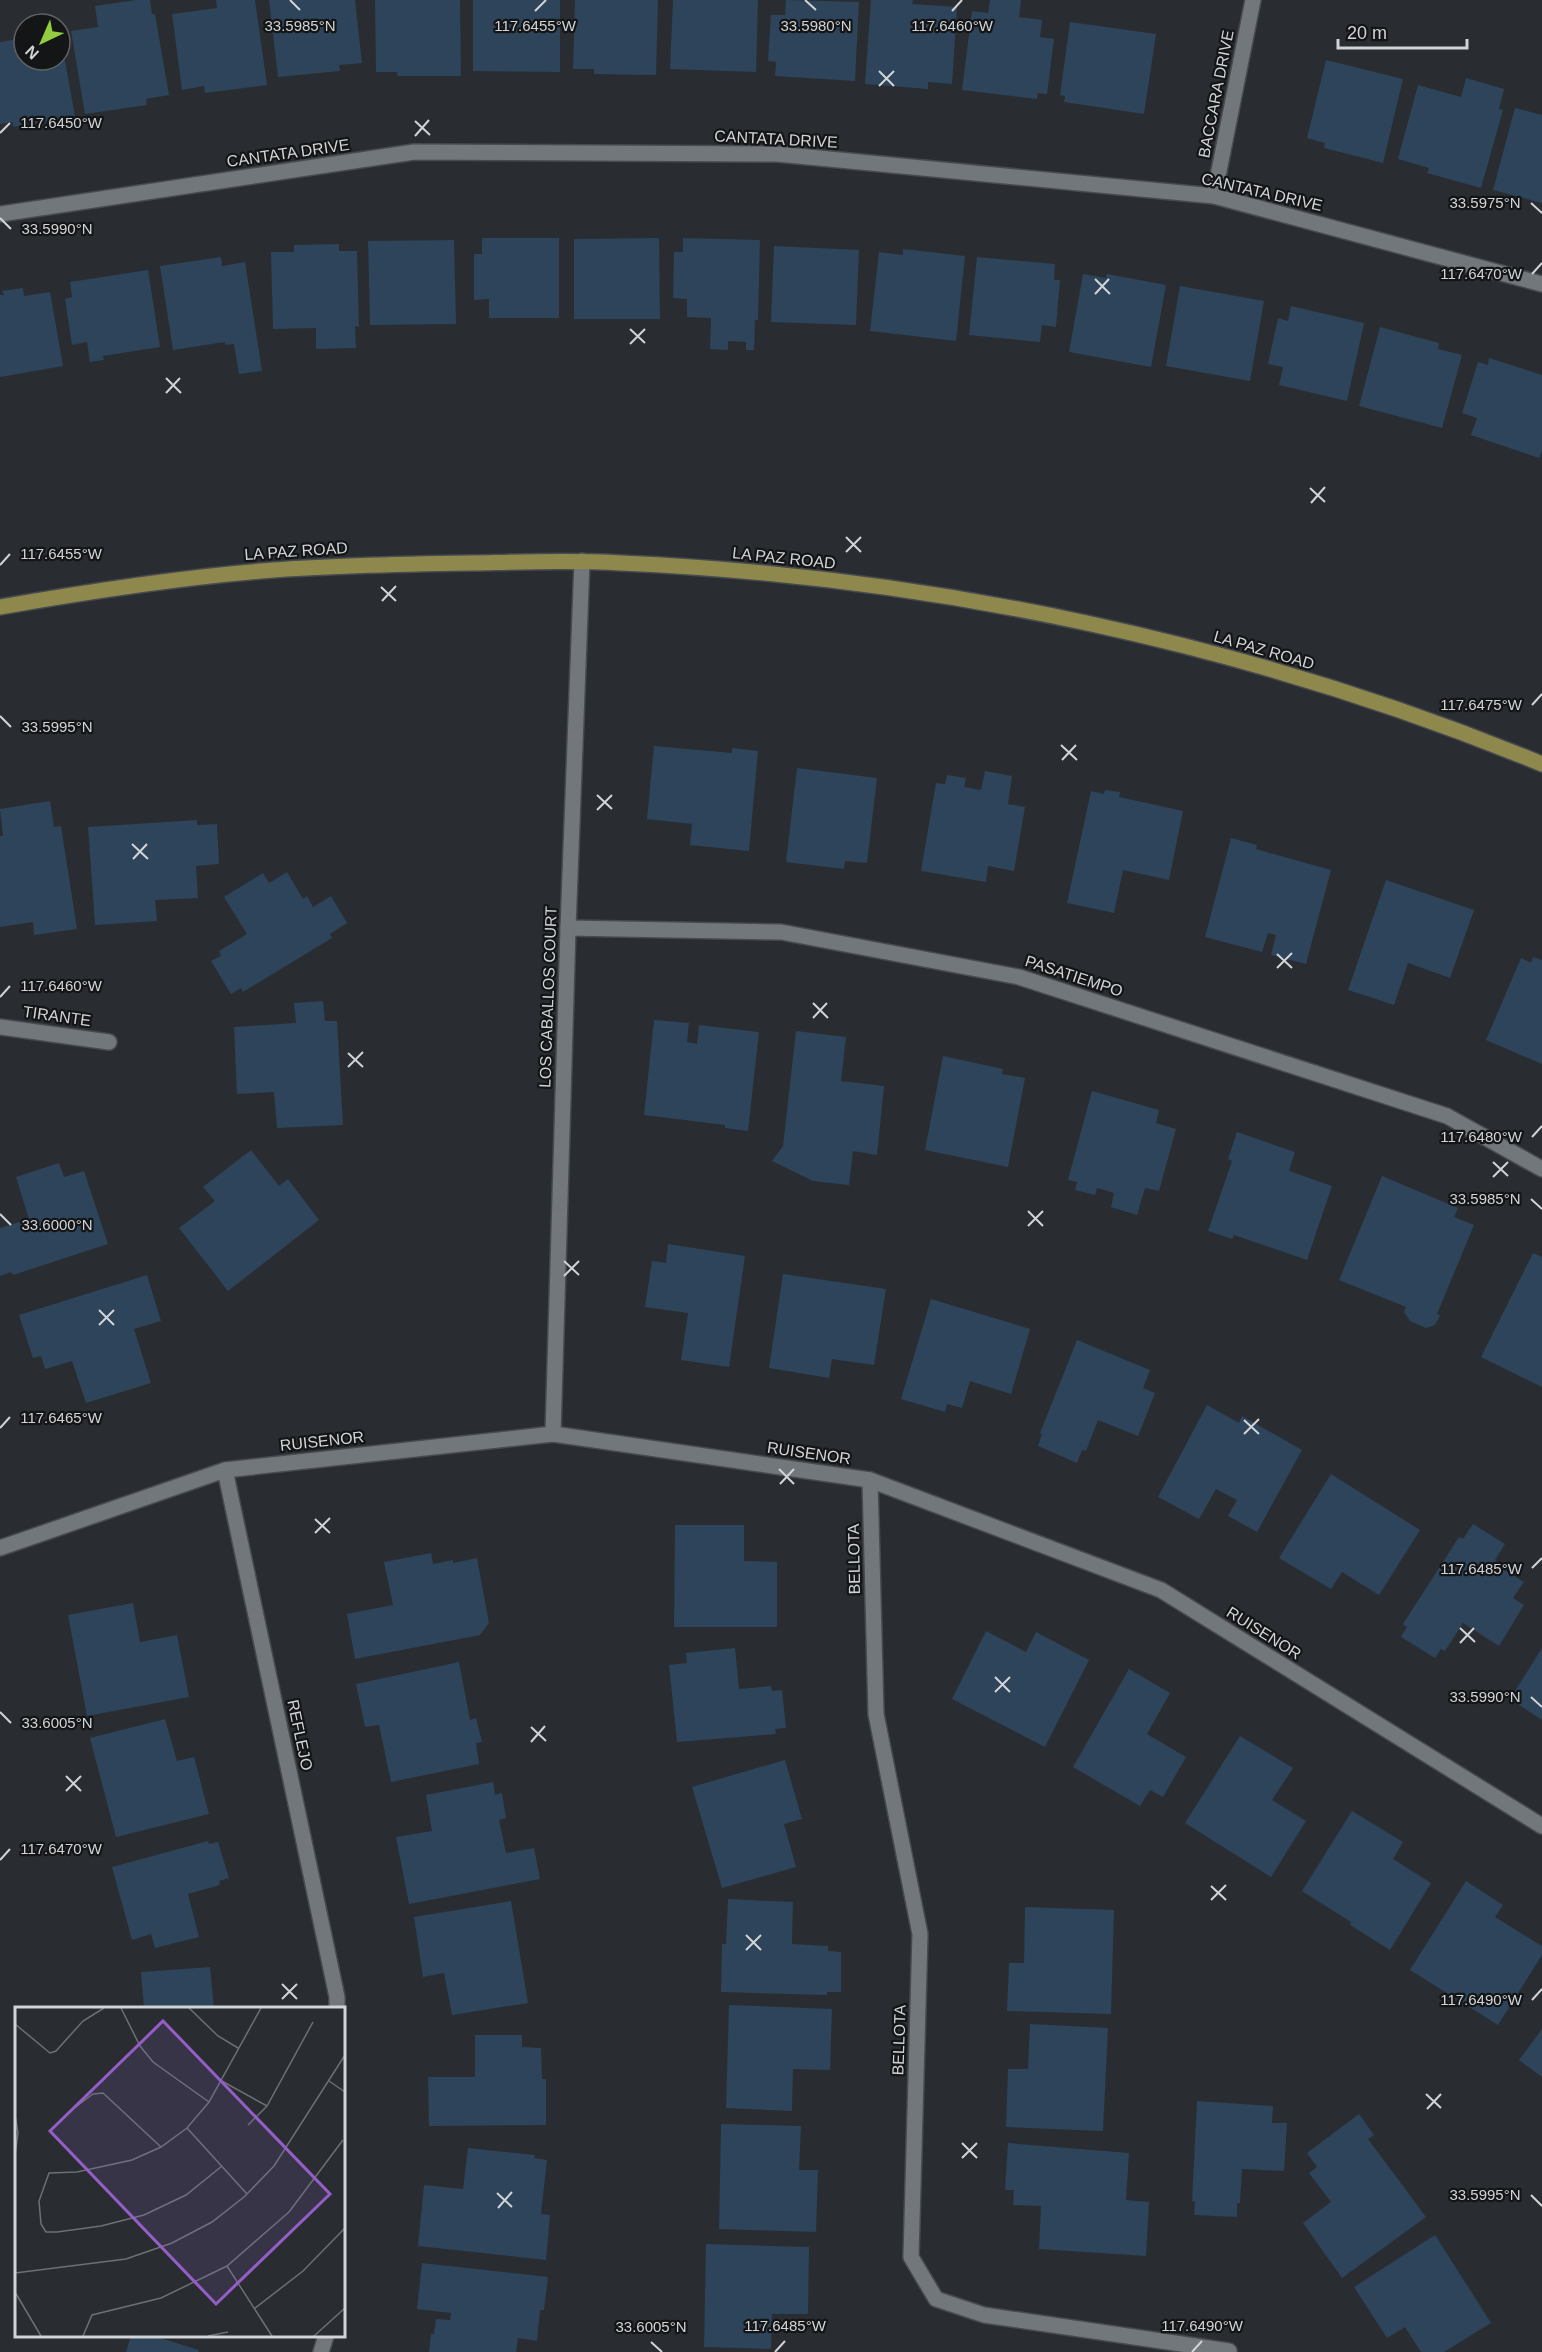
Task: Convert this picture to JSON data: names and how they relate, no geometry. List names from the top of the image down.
{
  "streets": {
    "main road": ["LA PAZ ROAD"],
    "street": [
      "BACCARA DRIVE",
      "CANTATA DRIVE",
      "PASATIEMPO",
      "LOS CABALLOS COURT",
      "TIRANTE",
      "RUISENOR",
      "BELLOTA",
      "REFLEJO"
    ]
  },
  "crossings": [
    ["BACCARA DRIVE", "CANTATA DRIVE"],
    ["LA PAZ ROAD", "LOS CABALLOS COURT"],
    ["PASATIEMPO", "LOS CABALLOS COURT"],
    ["LOS CABALLOS COURT", "RUISENOR"],
    ["RUISENOR", "BELLOTA"],
    ["RUISENOR", "REFLEJO"]
  ],
  "scale_bar": "20 m",
  "north": "bottom left",
  "coordinates": [
    "33.5985°N",
    "33.5980°N",
    "117.6455°W",
    "117.6460°W",
    "117.6450°W",
    "33.5975°N",
    "33.5990°N",
    "117.6470°W",
    "117.6475°W",
    "33.5995°N",
    "117.6480°W",
    "33.6000°N",
    "117.6465°W",
    "117.6485°W",
    "33.6005°N",
    "117.6490°W"
  ]
}
